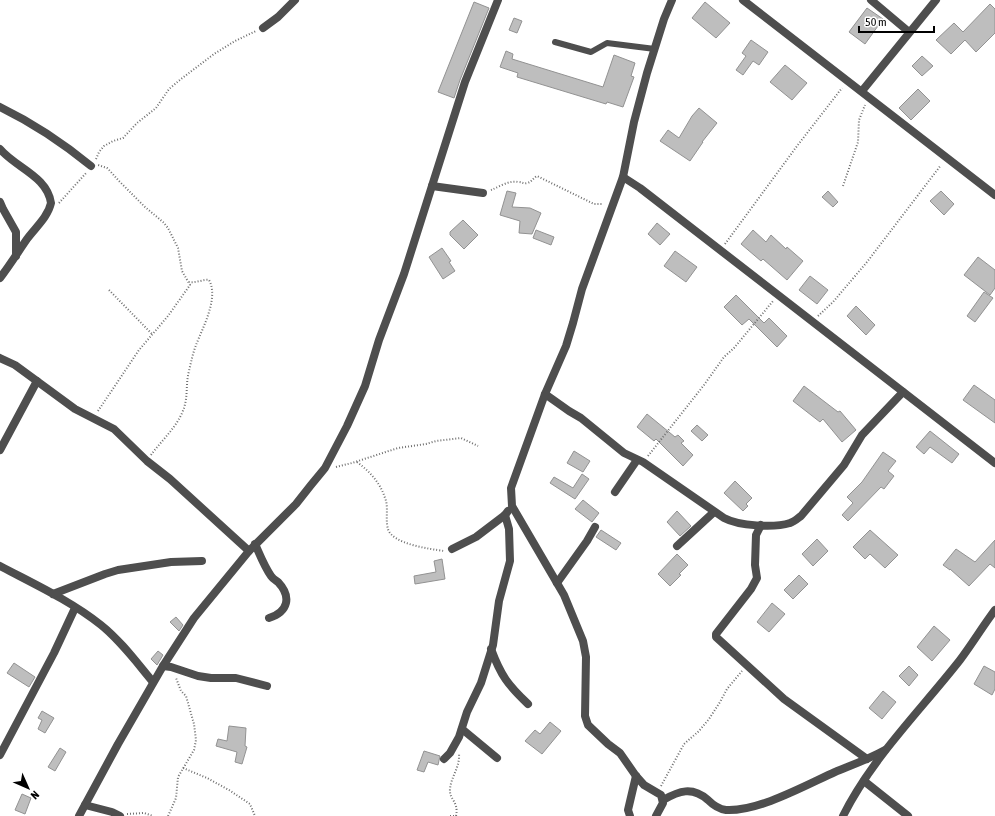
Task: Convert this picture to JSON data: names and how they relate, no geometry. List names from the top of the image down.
{
  "scale_bar": "50 m",
  "north": "bottom right"
}
